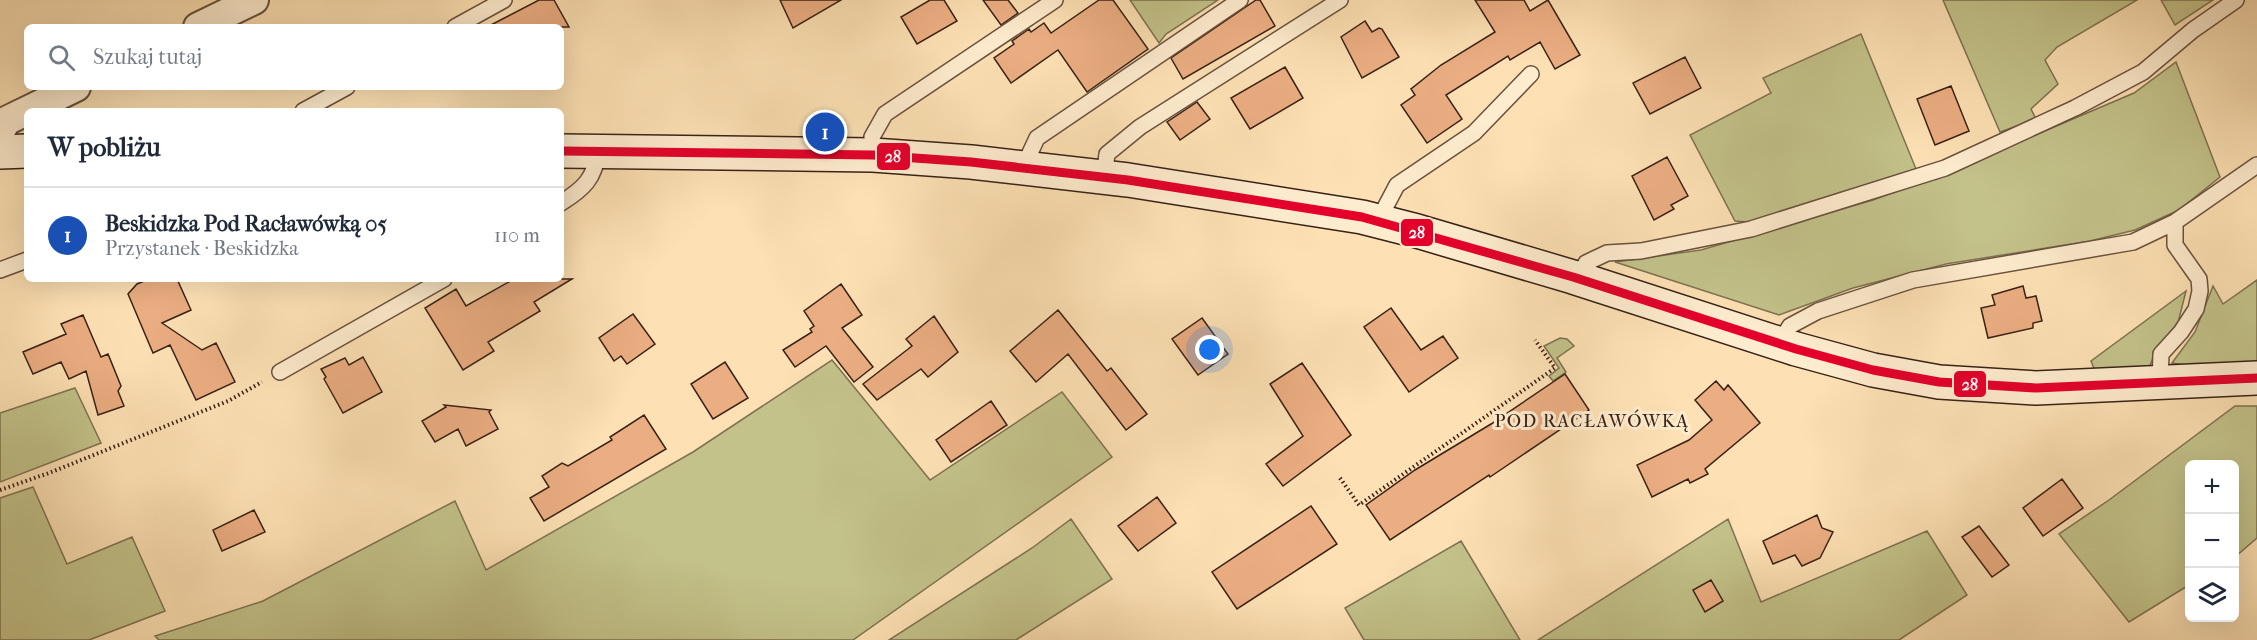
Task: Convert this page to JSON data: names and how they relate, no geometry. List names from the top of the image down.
{
  "districts": ["POD RACŁAWÓWKĄ"],
  "lines": ["transit line 28"],
  "page": {
    "search": "Szukaj tutaj",
    "heading": "W pobliżu",
    "pins": "1",
    "list": [
      {
        "mark": "1",
        "name": "Beskidzka Pod Racławówką 05",
        "note": "Przystanek · Beskidzka",
        "value": "110 m"
      }
    ],
    "map_buttons": ["+", "−"]
  }
}
